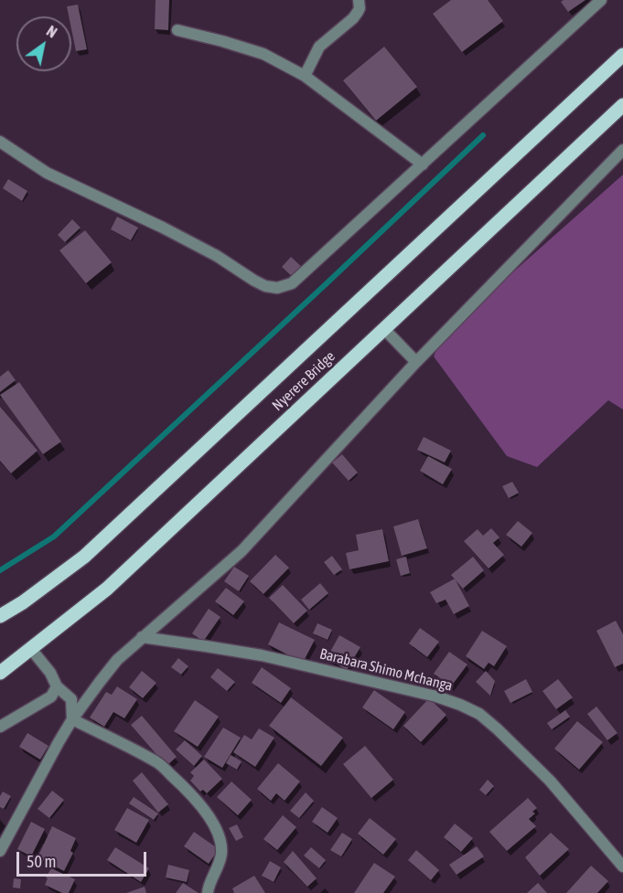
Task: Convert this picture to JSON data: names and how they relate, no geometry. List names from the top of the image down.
{
  "streets": {
    "main road": ["Nyerere Bridge"],
    "street": ["Barabara Shimo Mchanga"]
  },
  "scale_bar": "50 m",
  "north": "top right"
}
